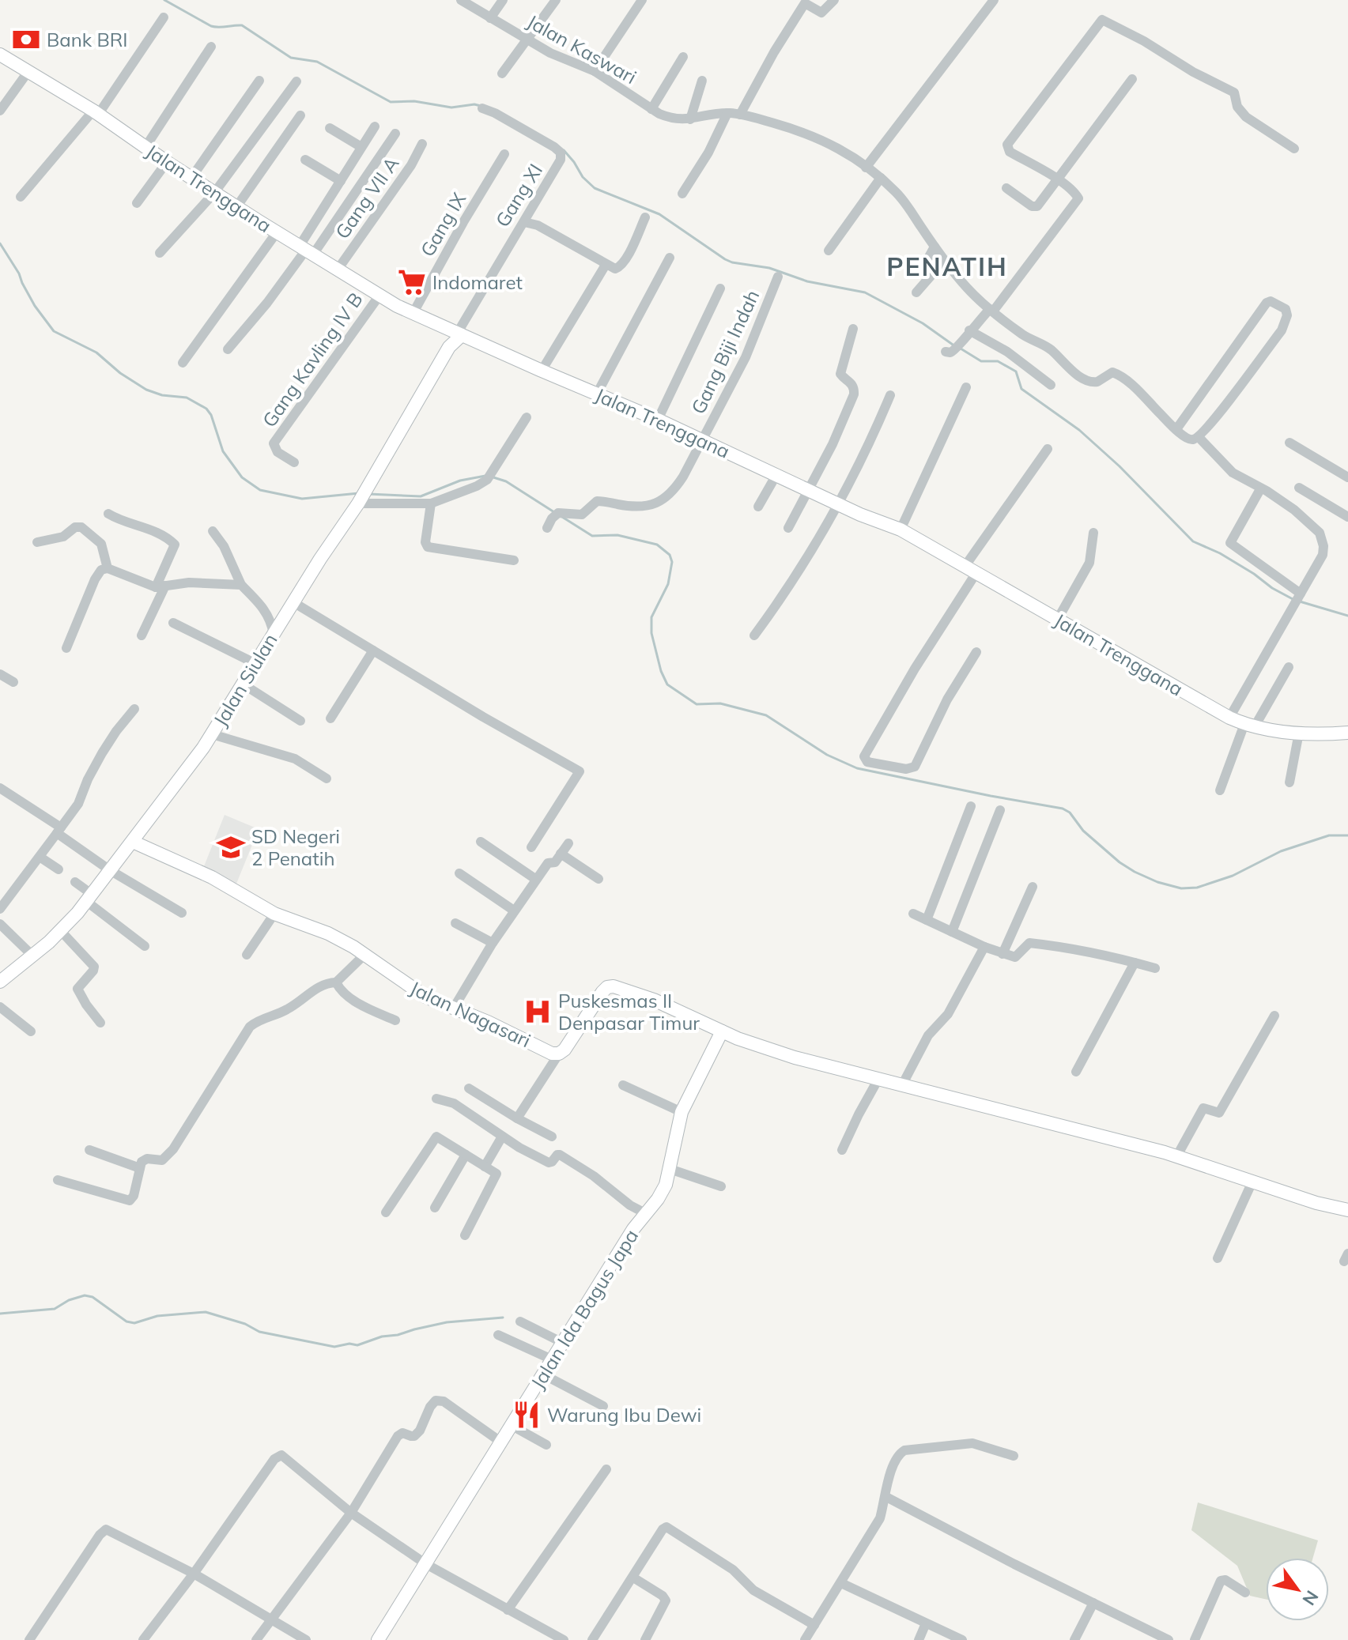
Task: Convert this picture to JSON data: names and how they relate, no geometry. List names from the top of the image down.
{
  "streets": {
    "street": [
      "Jalan Kaswari",
      "Jalan Trenggana",
      "Gang XI",
      "Gang VII A",
      "Gang IX",
      "Gang Biji Indah",
      "Gang Kavling IV B",
      "Jalan Siulan",
      "Jalan Nagasari",
      "Jalan Ida Bagus Japa"
    ]
  },
  "crossings": [
    ["Jalan Trenggana", "Gang XI"],
    ["Jalan Trenggana", "Gang VII A"],
    ["Jalan Trenggana", "Gang IX"],
    ["Jalan Trenggana", "Gang Biji Indah"],
    ["Jalan Trenggana", "Gang Kavling IV B"],
    ["Jalan Trenggana", "Jalan Siulan"],
    ["Gang XI", "Jalan Siulan"],
    ["Jalan Siulan", "Jalan Nagasari"]
  ],
  "districts": ["PENATIH"],
  "places": {
    "bank": ["Bank BRI"],
    "supermarket": ["Indomaret"],
    "school or university": ["SD Negeri 2 Penatih"],
    "hospital": ["Puskesmas II Denpasar Timur"],
    "restaurant": ["Warung Ibu Dewi"]
  },
  "north": "bottom right"
}
